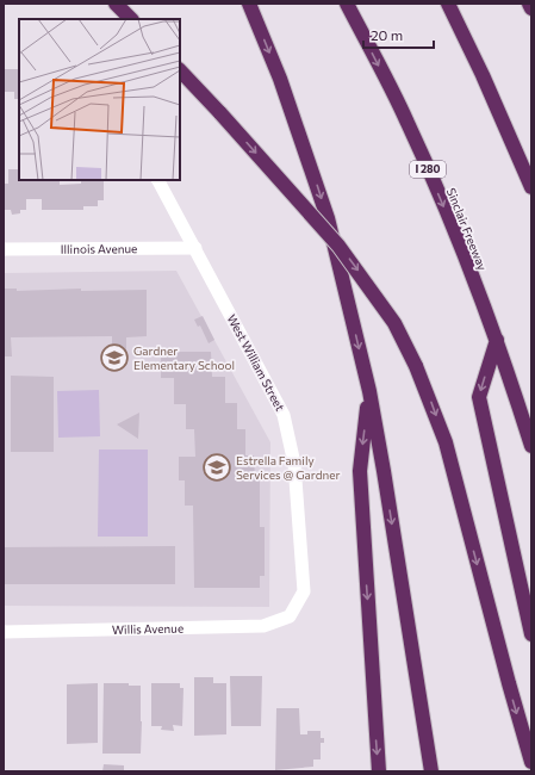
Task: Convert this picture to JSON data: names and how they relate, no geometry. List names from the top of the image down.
{
  "streets": {
    "highway": ["I 280", "Sinclair Freeway"],
    "street": ["Illinois Avenue", "West William Street", "Willis Avenue"]
  },
  "crossings": [
    ["Illinois Avenue", "West William Street"],
    ["West William Street", "Willis Avenue"]
  ],
  "places": {
    "school or university": ["Gardner Elementary School", "Estrella Family Services @ Gardner"]
  },
  "scale_bar": "20 m"
}
